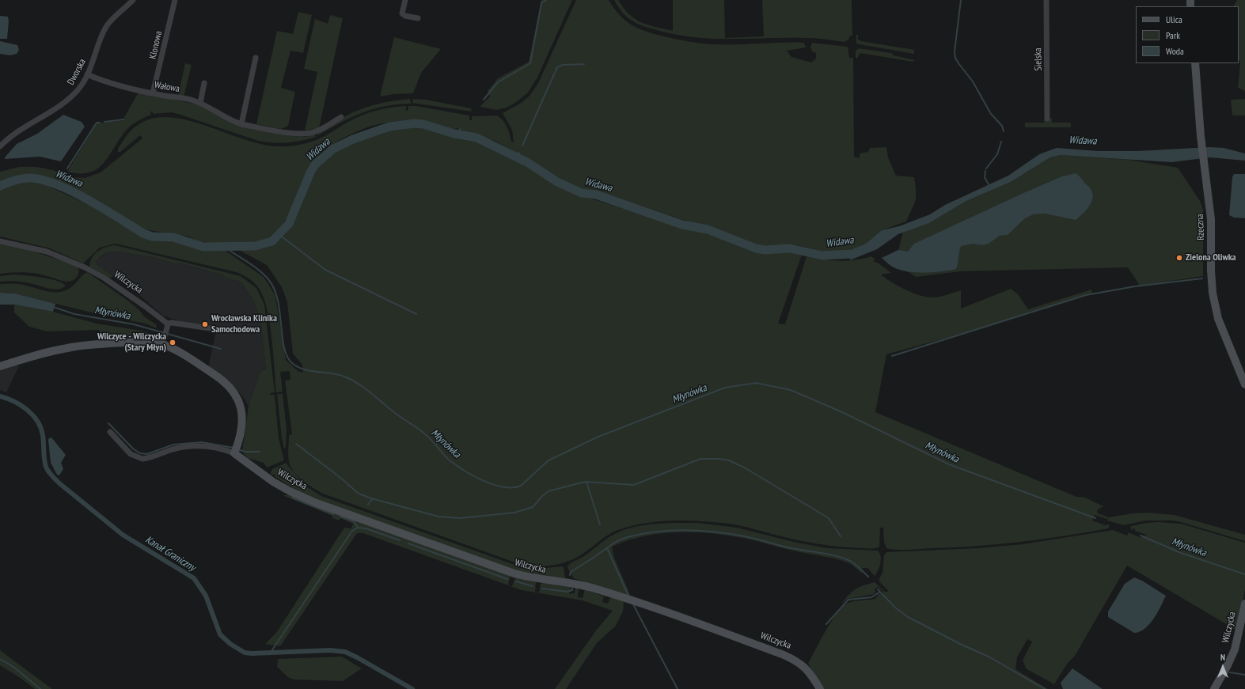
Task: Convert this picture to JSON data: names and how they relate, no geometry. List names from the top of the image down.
{
  "streets": {
    "street": [
      "Klonowa",
      "Sielska",
      "Dworska",
      "Wałowa",
      "Rzeczna",
      "Wilczycka"
    ]
  },
  "crossings": [
    ["Klonowa", "Wałowa"],
    ["Dworska", "Wałowa"]
  ],
  "water": ["Widawa", "Młynówka", "Kanał Graniczny"],
  "places": ["Zielona Oliwka", "Wrocławska Klinika Samochodowa", "Wilczyce - Wilczycka (Stary Młyn)"],
  "legend": ["Ulica", "Park", "Woda"],
  "north": "top"
}
